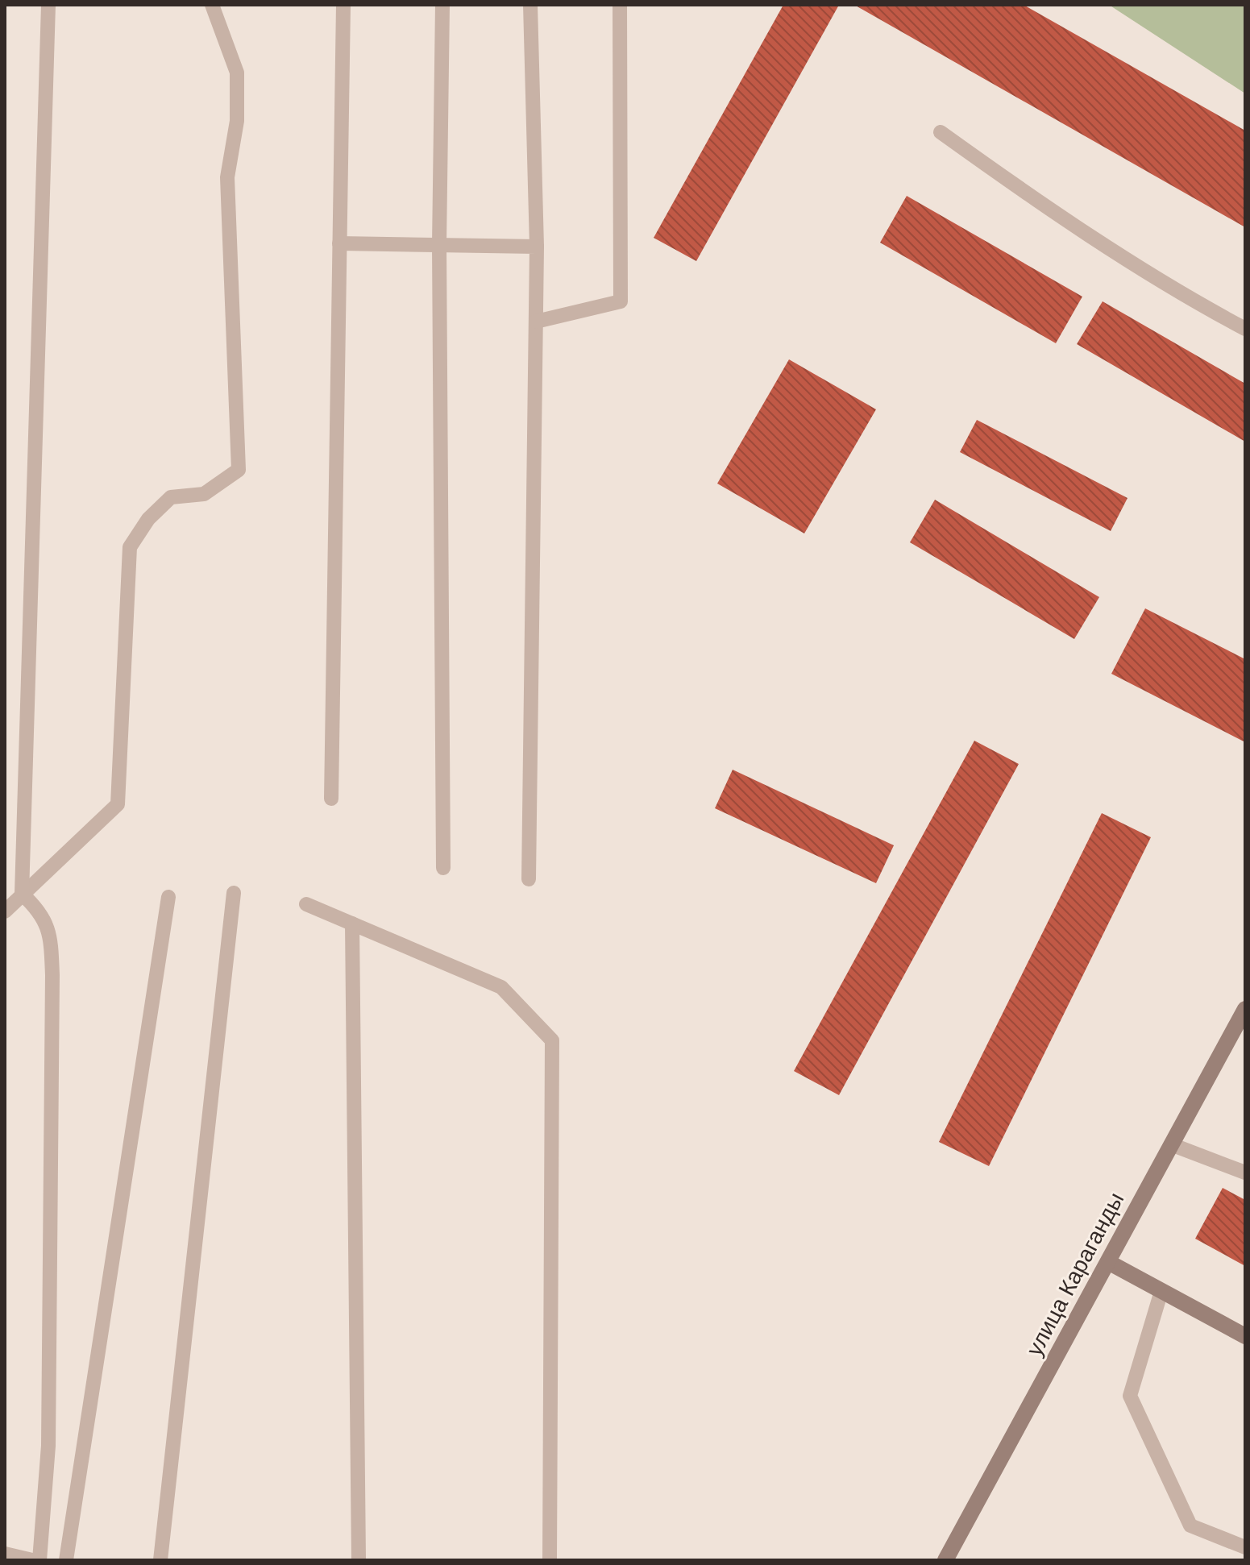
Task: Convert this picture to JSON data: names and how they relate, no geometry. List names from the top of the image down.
{
  "streets": {
    "main road": ["улица Караганды"]
  }
}
